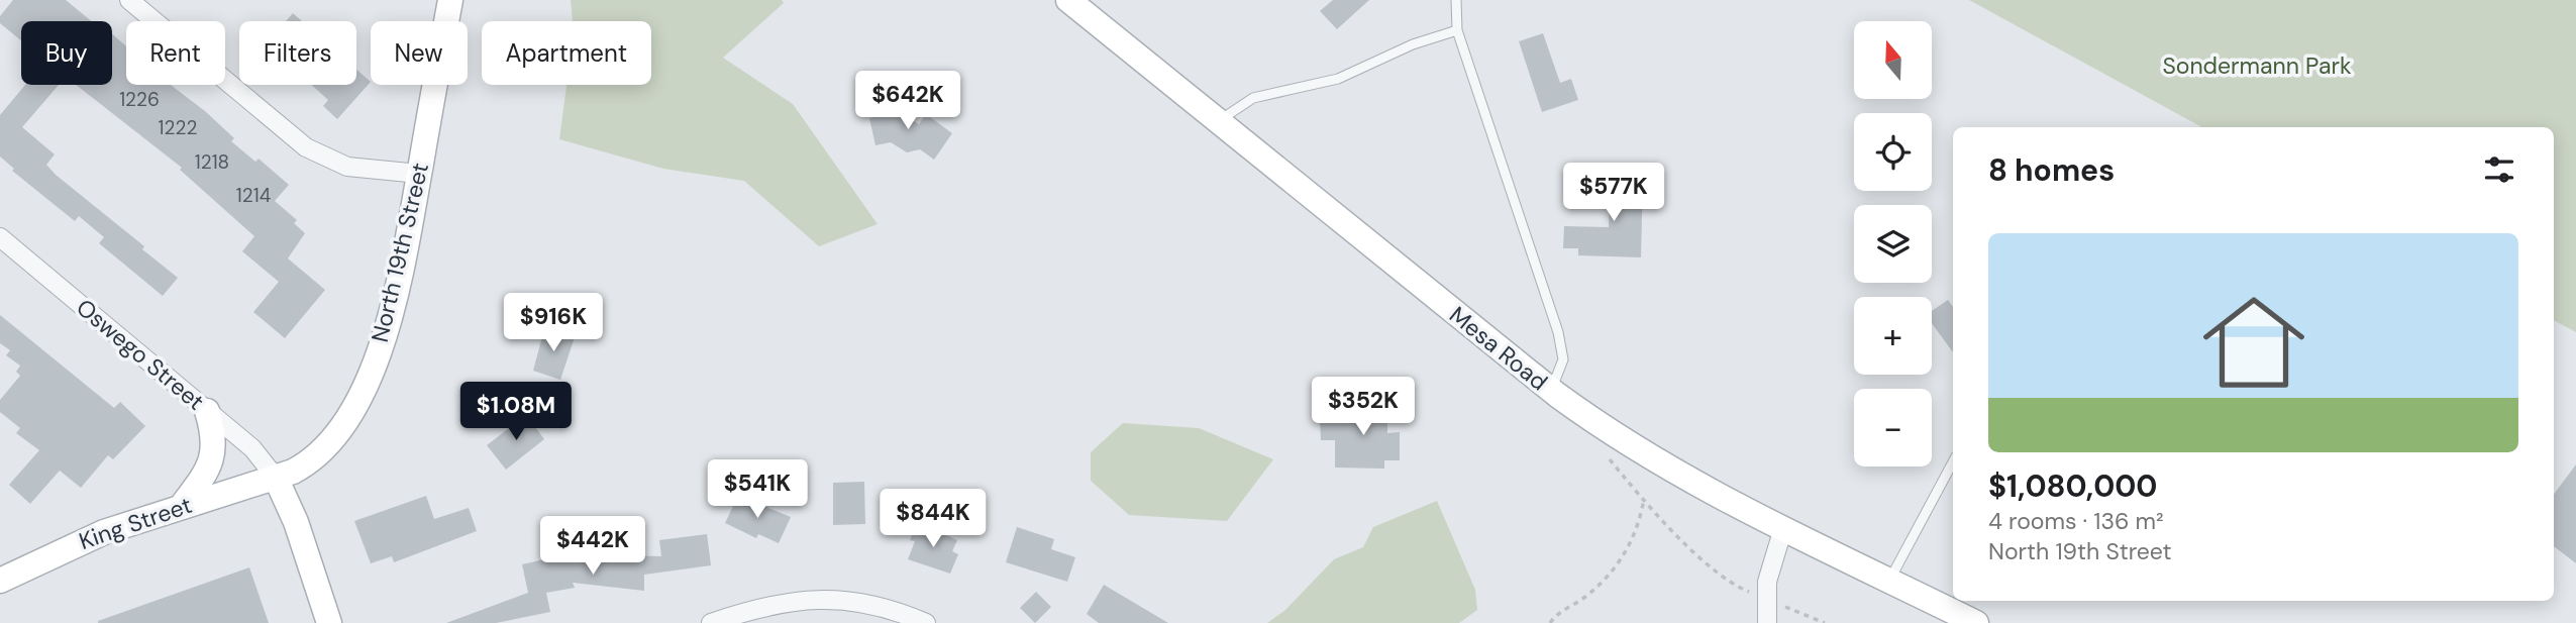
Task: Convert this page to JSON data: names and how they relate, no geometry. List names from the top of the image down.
{
  "streets": {
    "main road": ["North 19th Street", "Mesa Road", "King Street"],
    "street": ["Oswego Street"]
  },
  "crossings": [
    ["North 19th Street", "Oswego Street"],
    ["North 19th Street", "King Street"],
    ["Oswego Street", "King Street"]
  ],
  "parks": ["Sondermann Park"],
  "house_numbers": [
    "1226",
    "1222",
    "1218",
    "1214"
  ],
  "north": "top",
  "page": {
    "map_buttons": ["+", "−"],
    "chip": [
      "Buy",
      "Rent",
      "Filters",
      "New",
      "Apartment"
    ],
    "price": [
      "$642K",
      "$577K",
      "$916K",
      "$352K",
      "$1.08M",
      "$541K",
      "$844K",
      "$442K"
    ],
    "heading": "8 homes",
    "list": [
      {
        "name": "$1,080,000",
        "note": "4 rooms · 136 m² · North 19th Street"
      }
    ]
  }
}
